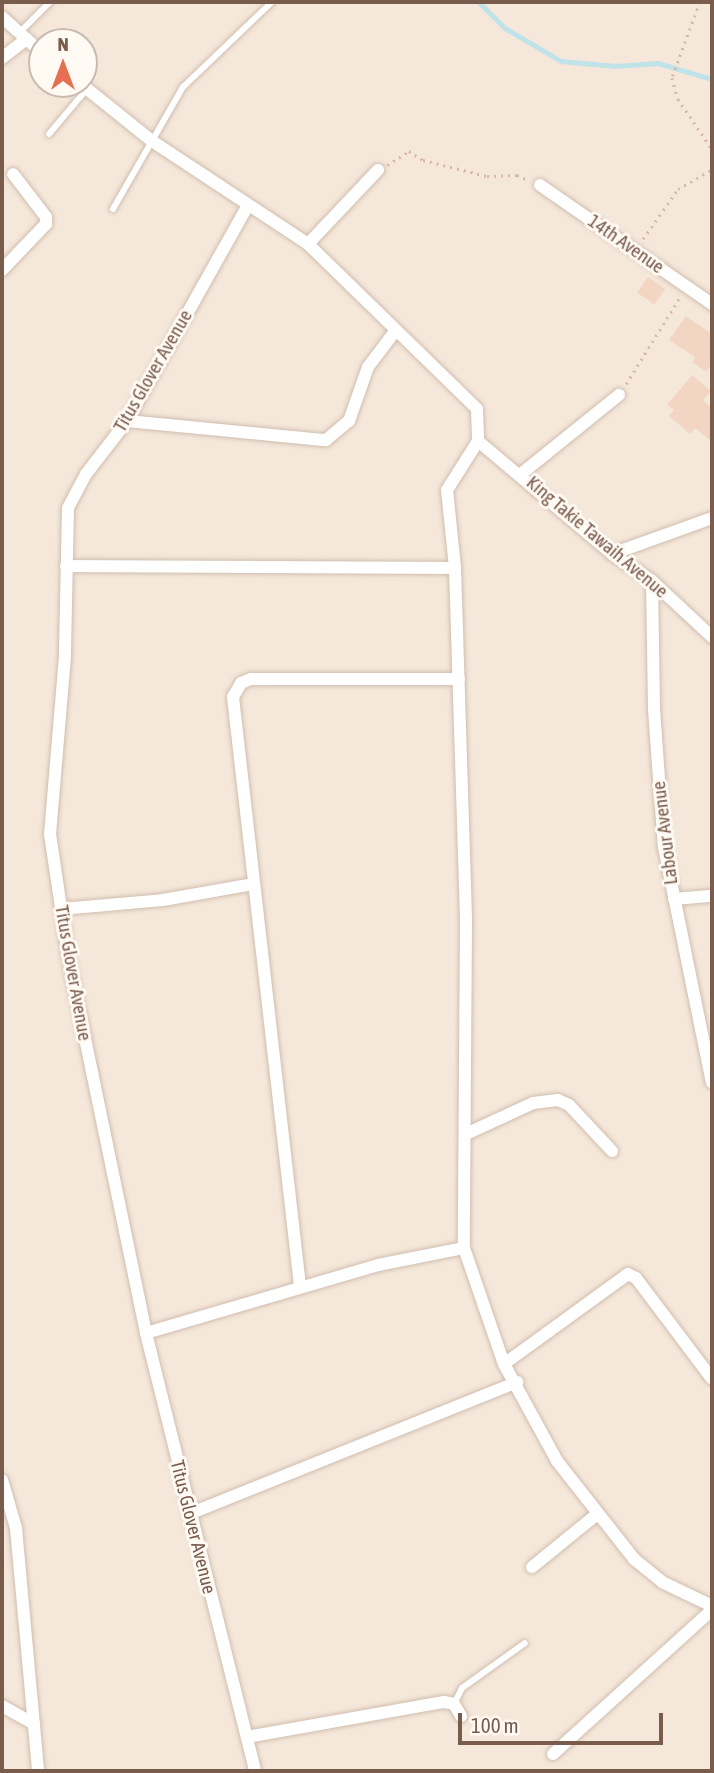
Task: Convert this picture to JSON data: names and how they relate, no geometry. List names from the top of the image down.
{
  "streets": {
    "street": [
      "14th Avenue",
      "Titus Glover Avenue",
      "King Takie Tawaih Avenue",
      "Labour Avenue"
    ]
  },
  "crossings": [
    ["King Takie Tawaih Avenue", "Labour Avenue"]
  ],
  "scale_bar": "100 m",
  "north": "top"
}
